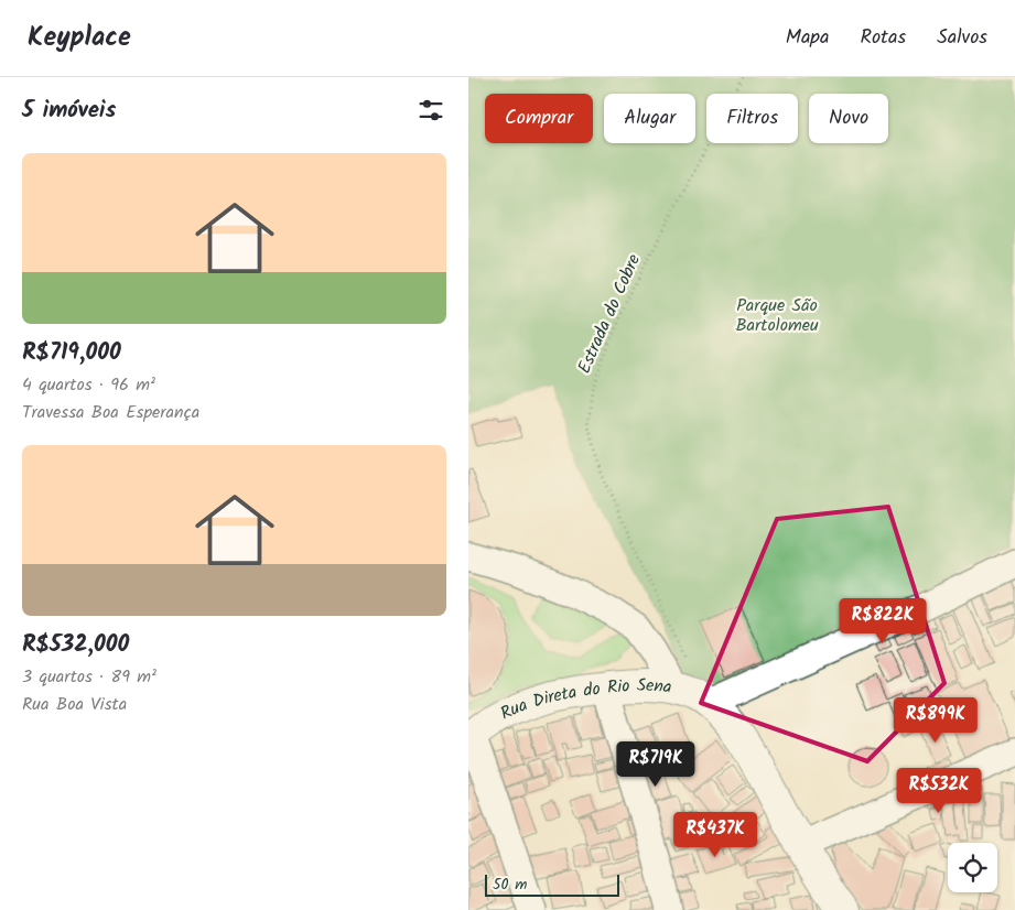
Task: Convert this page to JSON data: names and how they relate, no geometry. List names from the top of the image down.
{
  "streets": {
    "main road": ["Rua Direta do Rio Sena"],
    "path": ["Estrada do Cobre"]
  },
  "crossings": [
    ["Estrada do Cobre", "Rua Direta do Rio Sena"]
  ],
  "parks": ["Parque São Bartolomeu"],
  "scale_bar": "50 m",
  "page": {
    "header": "Keyplace",
    "nav": ["Mapa", "Rotas", "Salvos"],
    "heading": "5 imóveis",
    "chip": [
      "Comprar",
      "Alugar",
      "Filtros",
      "Novo"
    ],
    "list": [
      {
        "name": "R$719,000",
        "note": "4 quartos · 96 m² · Travessa Boa Esperança"
      },
      {
        "name": "R$532,000",
        "note": "3 quartos · 89 m² · Rua Boa Vista"
      }
    ],
    "price": [
      "R$822K",
      "R$899K",
      "R$719K",
      "R$532K",
      "R$437K"
    ],
    "scale": "50 m"
  }
}
